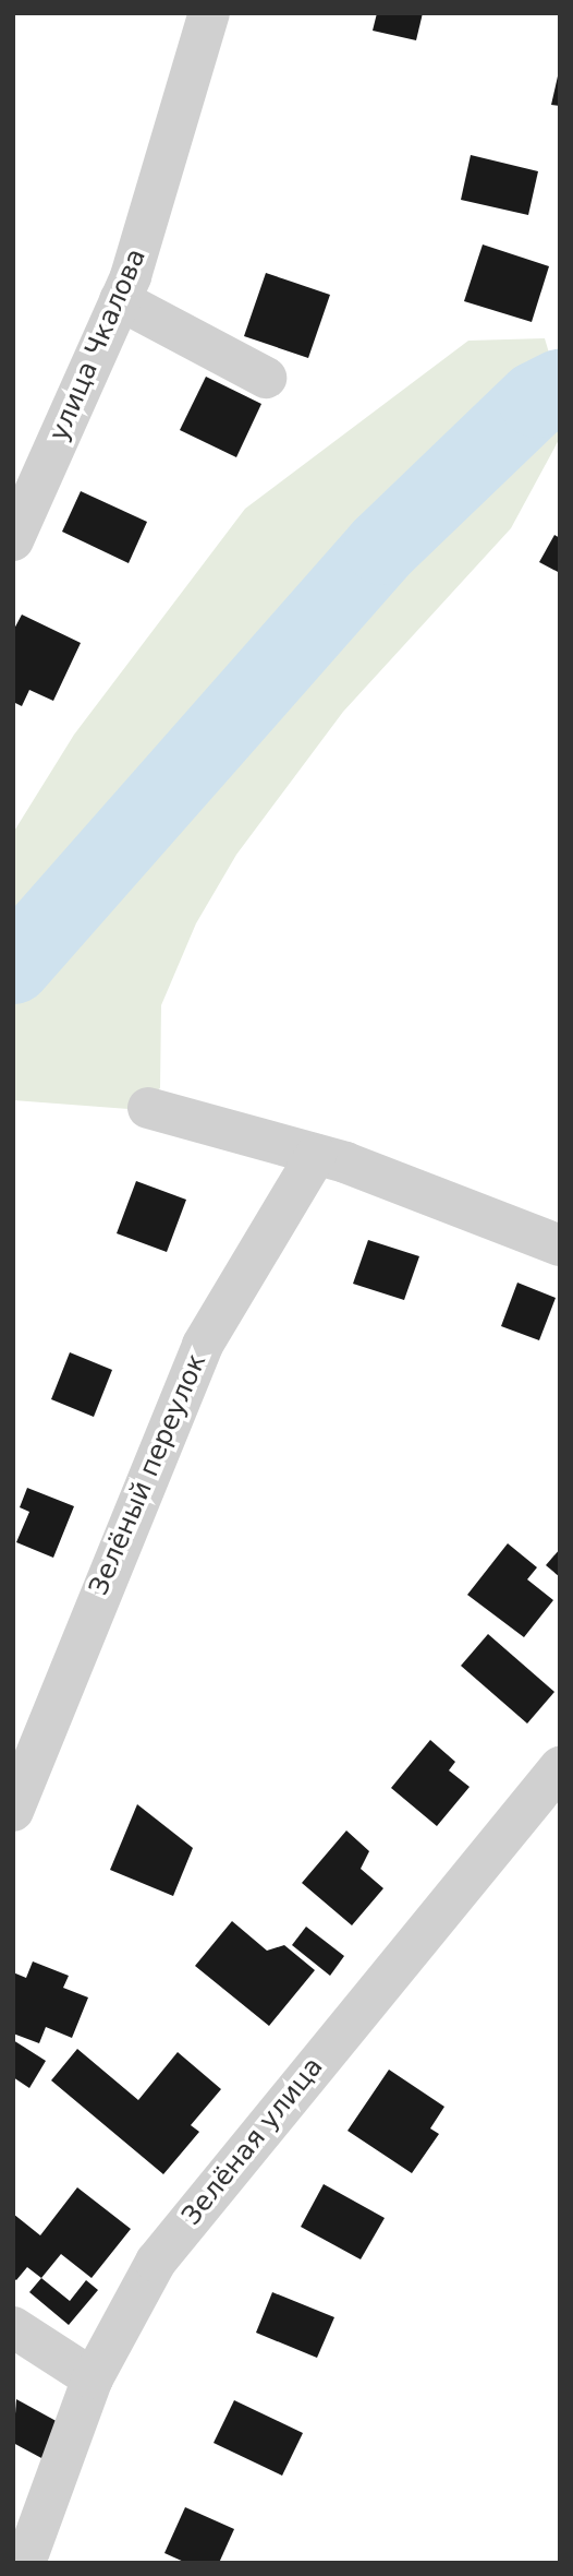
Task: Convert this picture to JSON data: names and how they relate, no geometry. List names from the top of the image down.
{
  "streets": {
    "street": ["улица Чкалова", "Зелёный переулок", "Зелёная улица"]
  }
}
